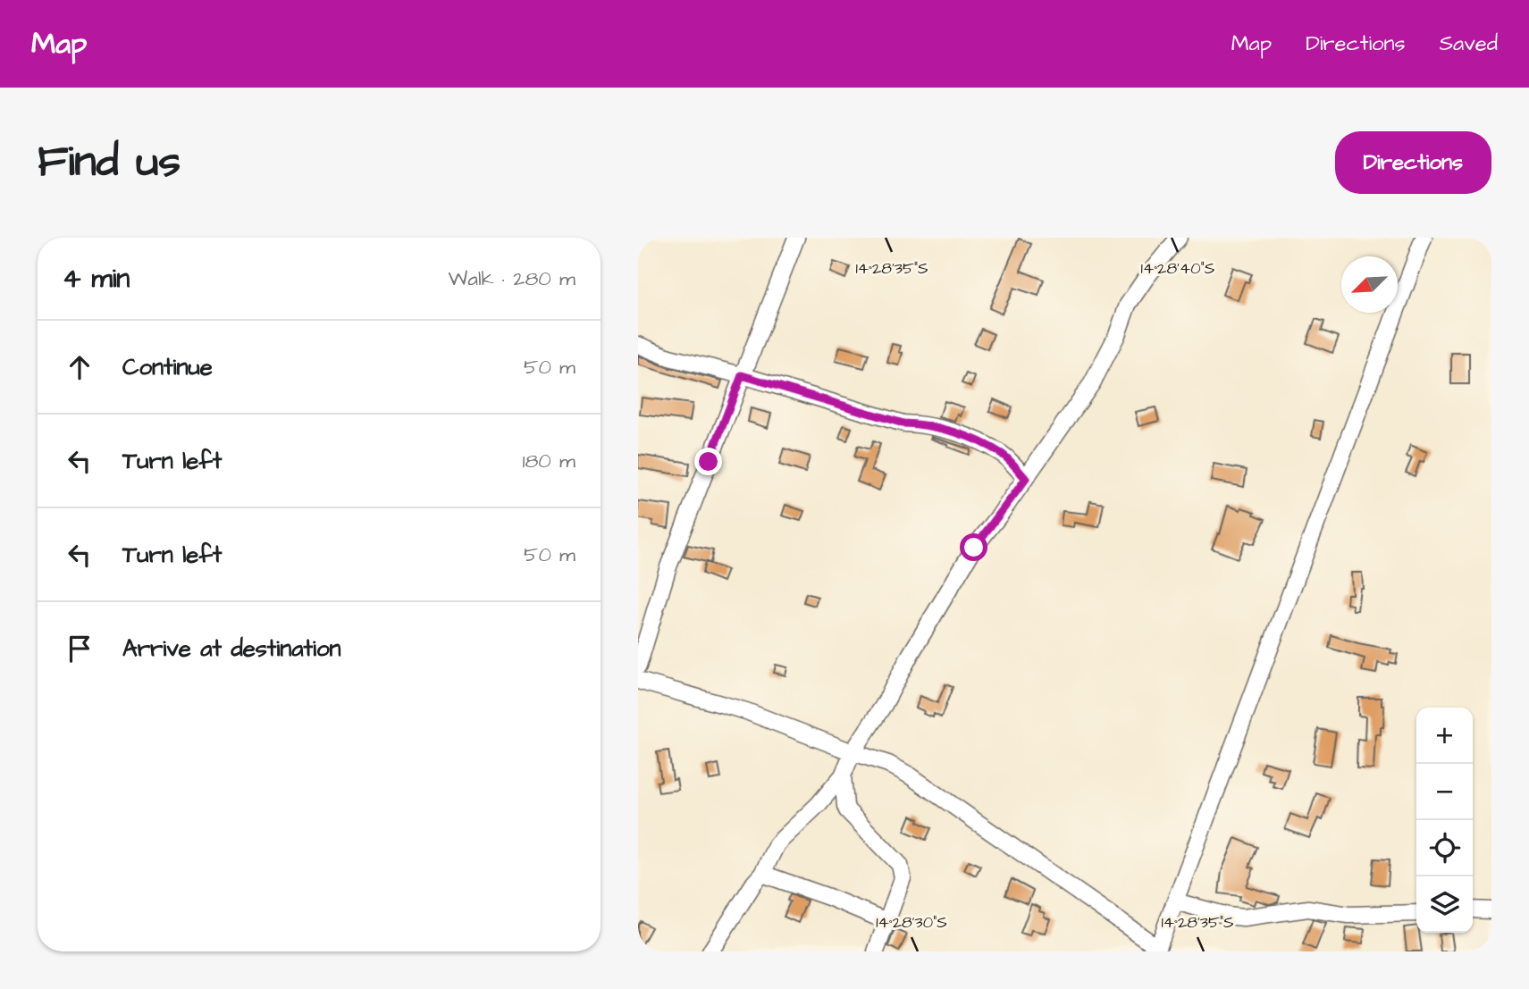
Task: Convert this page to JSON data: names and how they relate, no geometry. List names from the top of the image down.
{
  "north": "bottom left",
  "page": {
    "header": "Map",
    "nav": ["Map", "Directions", "Saved"],
    "buttons": "Directions",
    "title": "Find us",
    "heading": ["4 min", "Walk · 280 m"],
    "list": [
      ["Continue", "50 m"],
      ["Turn left", "180 m"],
      ["Turn left", "50 m"],
      "Arrive at destination"
    ],
    "map_buttons": ["+", "−"]
  },
  "coordinates": ["14°28'35\"S", "14°28'40\"S", "14°28'30\"S"]
}
